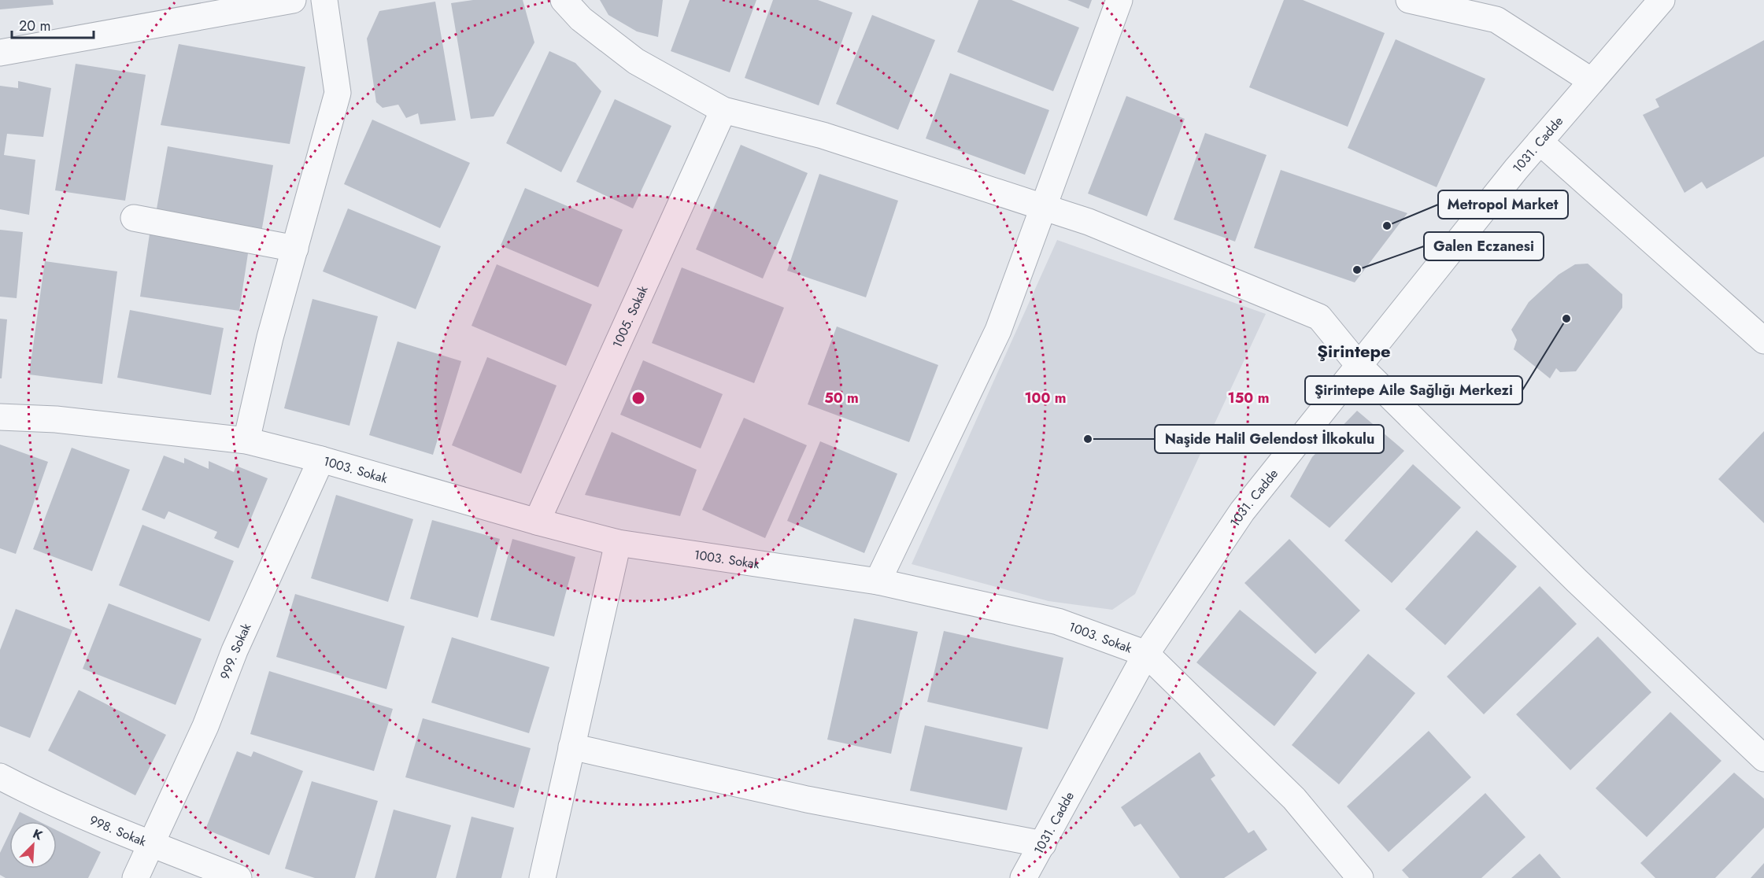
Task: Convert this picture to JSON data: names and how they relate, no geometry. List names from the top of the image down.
{
  "streets": {
    "street": [
      "1031. Cadde",
      "1005. Sokak",
      "1003. Sokak",
      "999. Sokak",
      "998. Sokak"
    ]
  },
  "crossings": [
    ["1031. Cadde", "1003. Sokak"],
    ["1005. Sokak", "1003. Sokak"],
    ["1003. Sokak", "999. Sokak"],
    ["999. Sokak", "998. Sokak"]
  ],
  "districts": ["Şirintepe"],
  "places": [
    "Metropol Market",
    "Galen Eczanesi",
    "Şirintepe Aile Sağlığı Merkezi",
    "Naşide Halil Gelendost İlkokulu"
  ],
  "scale_bar": "20 m",
  "north": "top right",
  "rings": ["50 m", "100 m", "150 m"]
}
